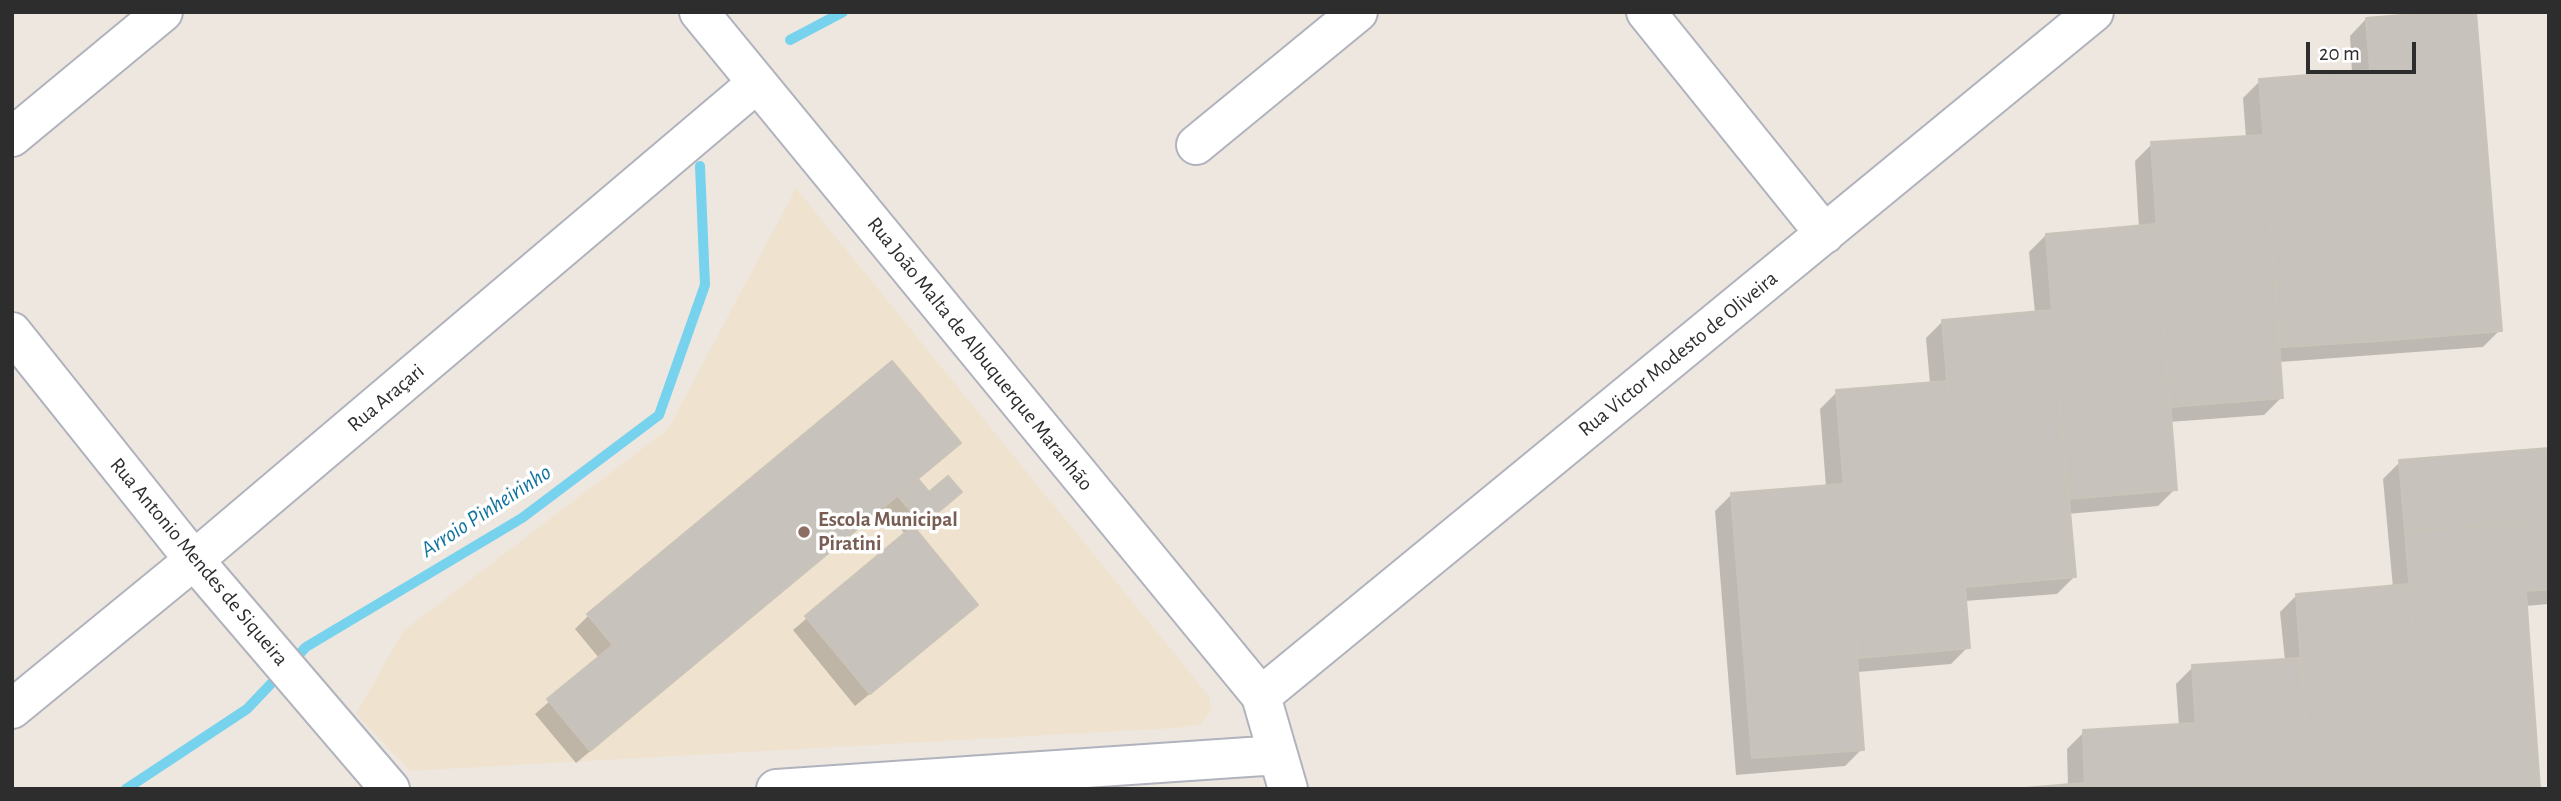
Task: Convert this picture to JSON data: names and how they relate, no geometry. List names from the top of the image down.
{
  "streets": {
    "street": [
      "Rua João Malta de Albuquerque Maranhão",
      "Rua Victor Modesto de Oliveira",
      "Rua Araçari",
      "Rua Antonio Mendes de Siqueira"
    ]
  },
  "crossings": [
    ["Rua João Malta de Albuquerque Maranhão", "Rua Victor Modesto de Oliveira"],
    ["Rua João Malta de Albuquerque Maranhão", "Rua Araçari"],
    ["Rua Araçari", "Rua Antonio Mendes de Siqueira"]
  ],
  "water": ["Arroio Pinheirinho"],
  "places": ["Escola Municipal Piratini"],
  "scale_bar": "20 m"
}
